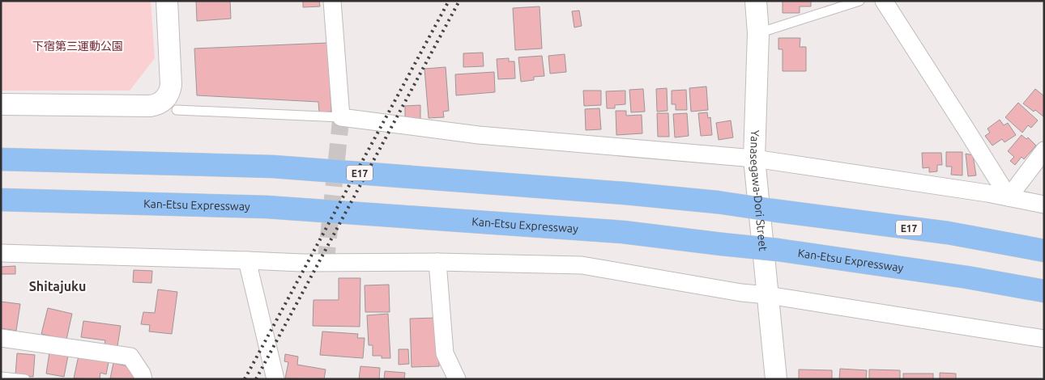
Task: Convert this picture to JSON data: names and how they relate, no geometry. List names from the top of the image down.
{
  "streets": {
    "highway": ["E17", "Kan-Etsu Expressway"],
    "street": ["Yanasegawa-Dori Street"]
  },
  "districts": ["Shitajuku"],
  "parks": ["下宿第三運動公園"]
}
